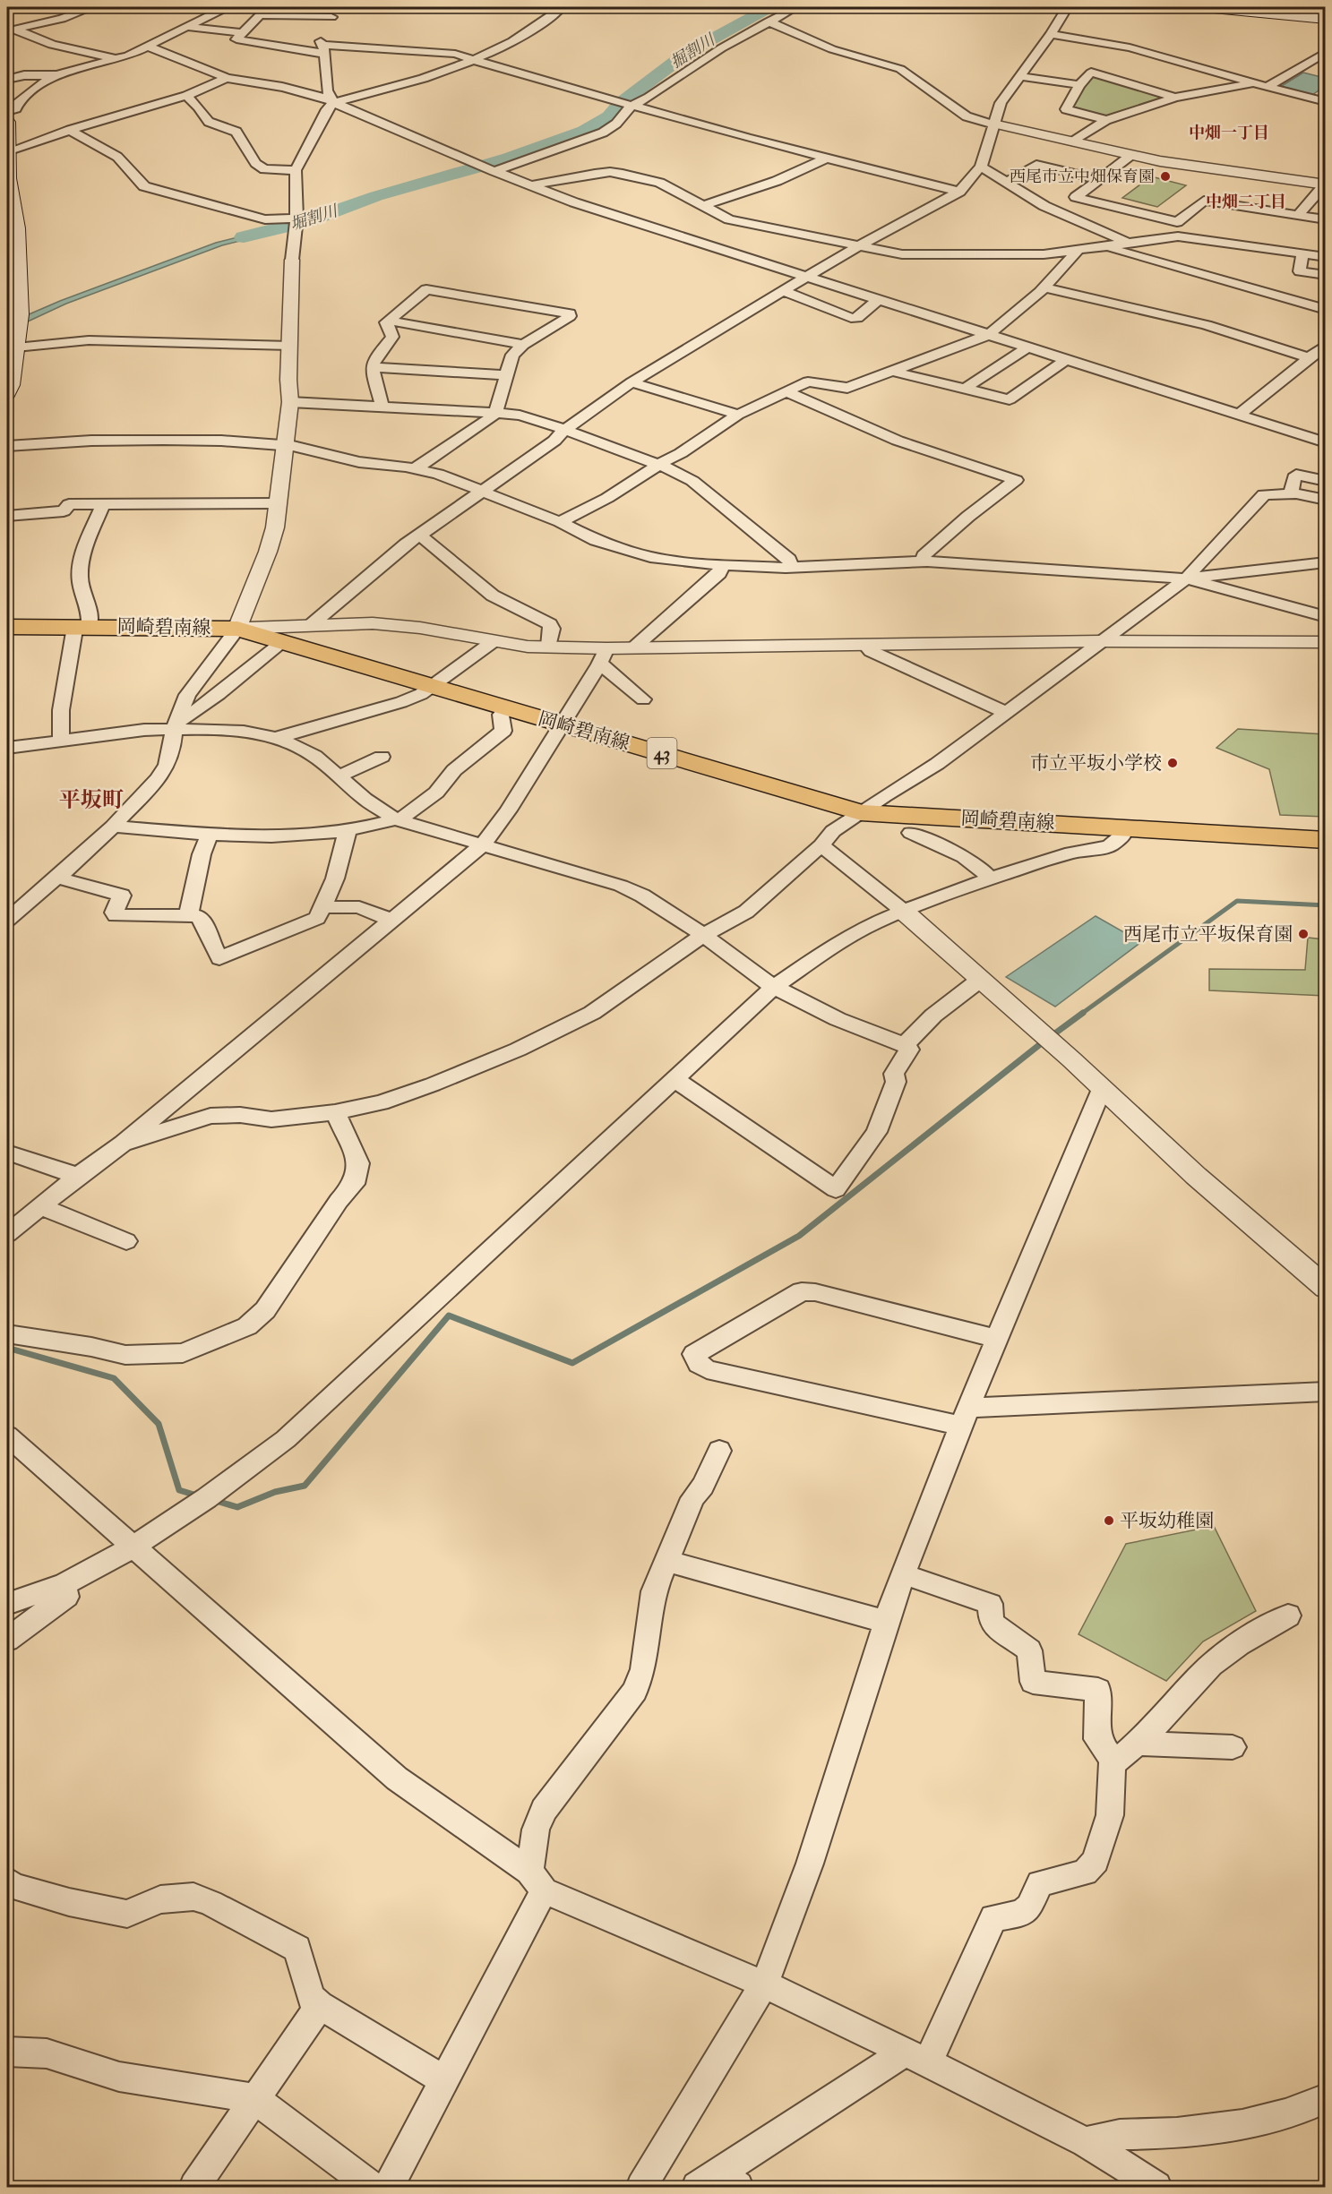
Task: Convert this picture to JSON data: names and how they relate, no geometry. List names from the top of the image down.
{
  "streets": {
    "main road": ["岡崎碧南線", "43"]
  },
  "districts": ["中畑一丁目", "中畑二丁目", "平坂町"],
  "water": ["掘割川", "堀割川"],
  "places": [
    "西尾市立中畑保育園",
    "市立平坂小学校",
    "西尾市立平坂保育園",
    "平坂幼稚園"
  ]
}
